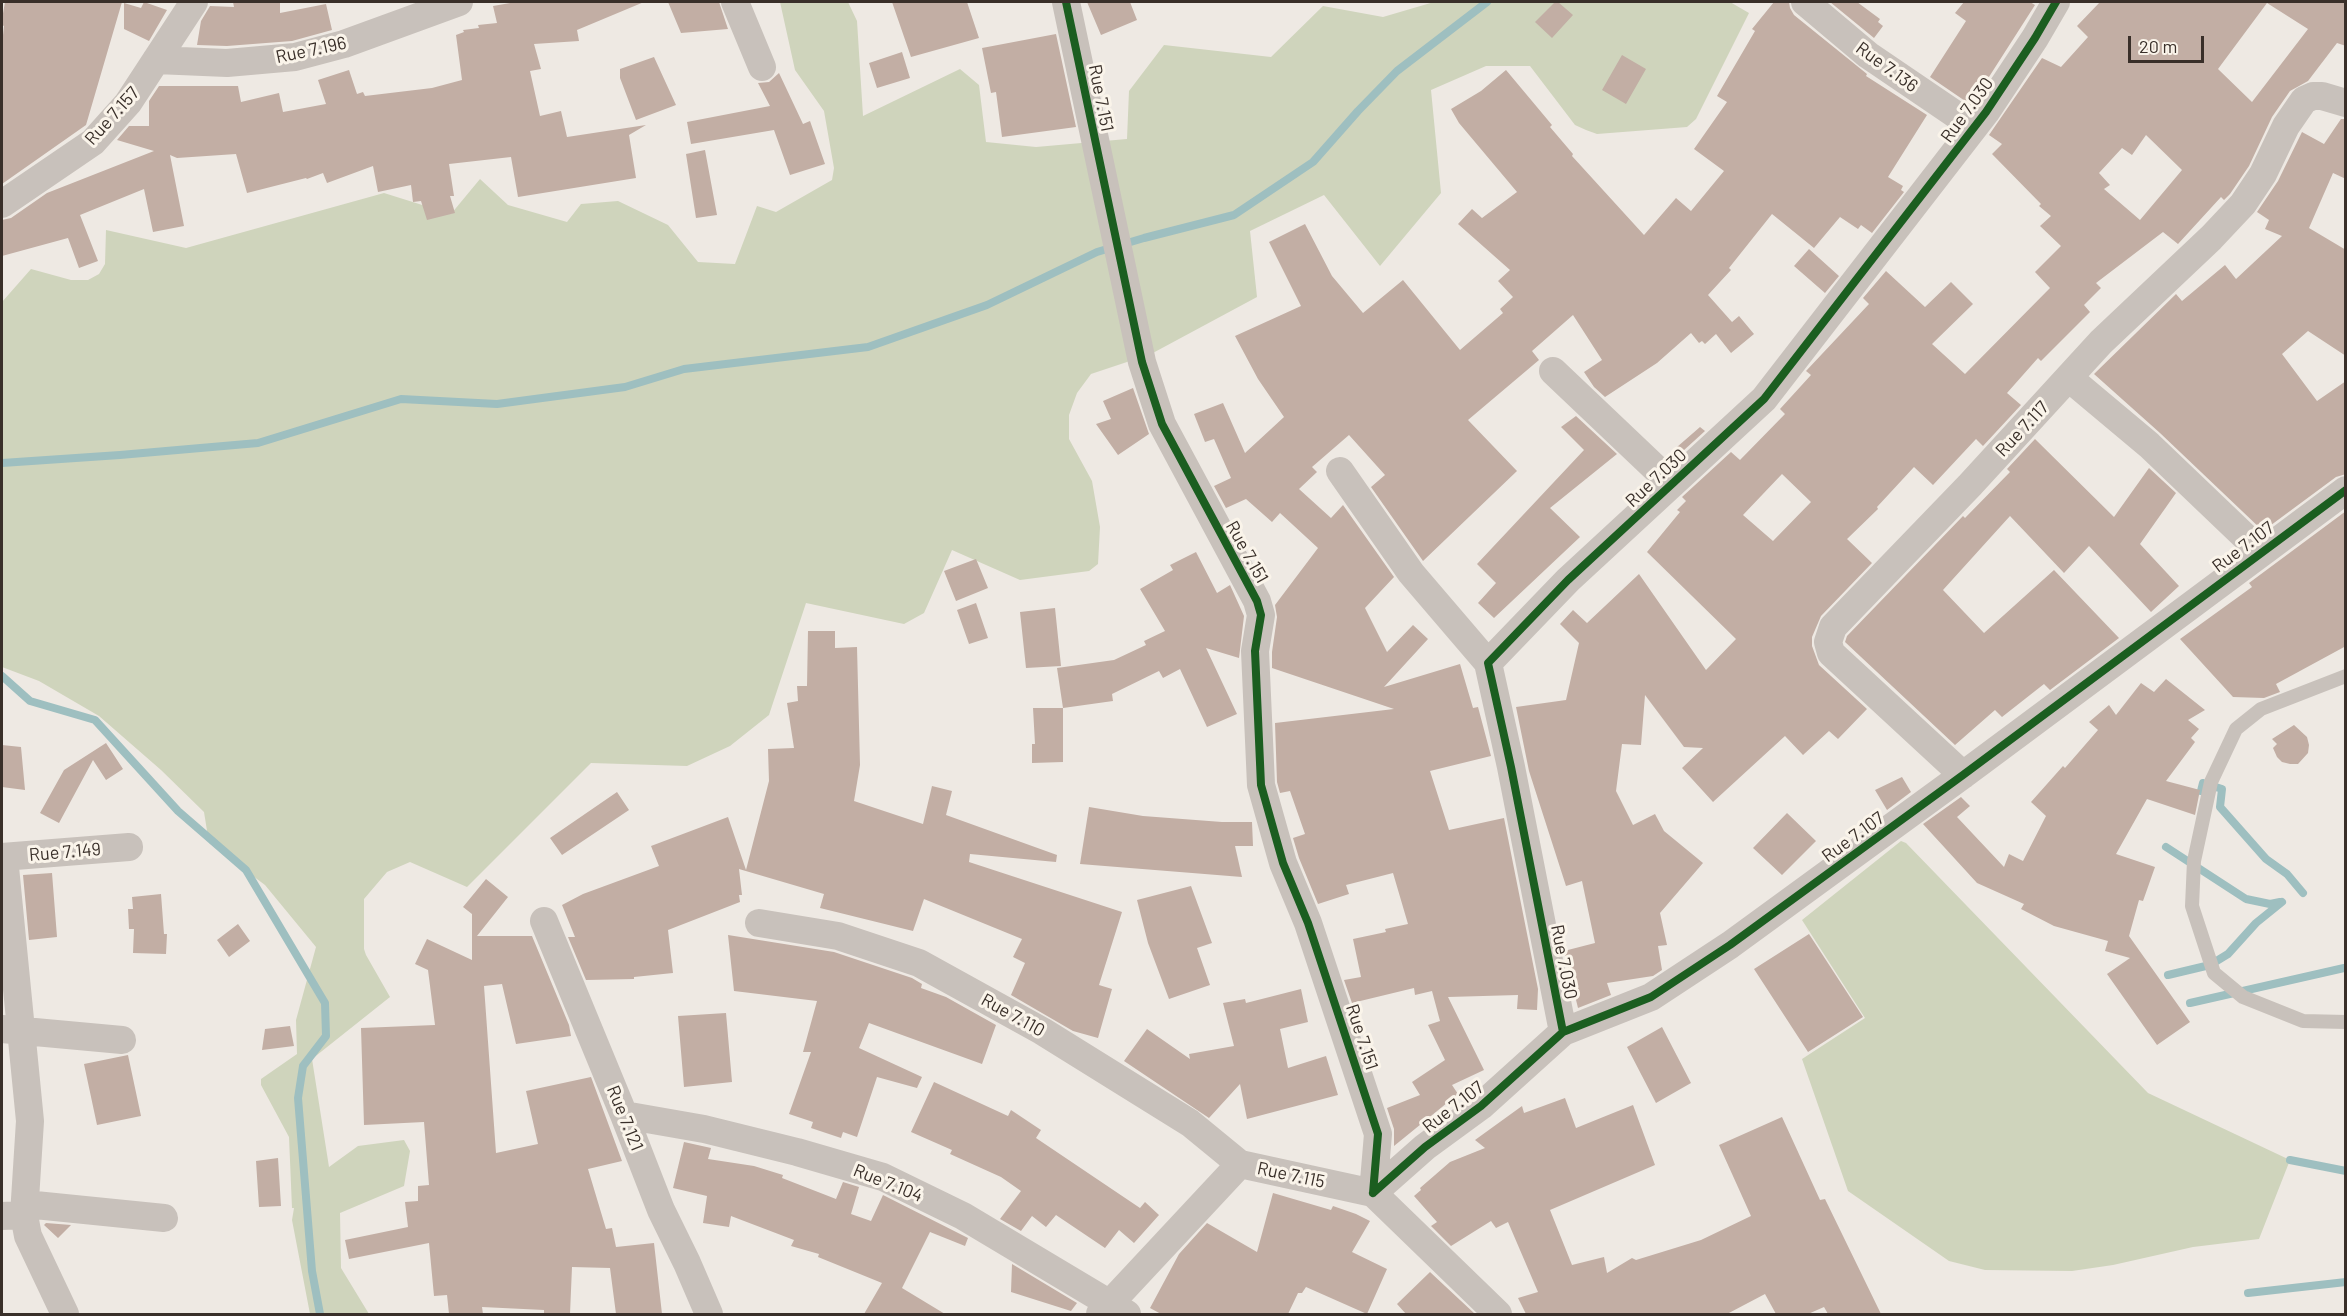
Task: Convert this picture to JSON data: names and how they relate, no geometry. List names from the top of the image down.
{
  "streets": {
    "street": [
      "Rue 7.196",
      "Rue 7.136",
      "Rue 7.151",
      "Rue 7.030",
      "Rue 7.157",
      "Rue 7.117",
      "Rue 7.107",
      "Rue 7.149",
      "Rue 7.110",
      "Rue 7.121",
      "Rue 7.115",
      "Rue 7.104"
    ]
  },
  "crossings": [
    ["Rue 7.196", "Rue 7.157"],
    ["Rue 7.136", "Rue 7.030"],
    ["Rue 7.151", "Rue 7.107"],
    ["Rue 7.151", "Rue 7.115"],
    ["Rue 7.030", "Rue 7.107"],
    ["Rue 7.117", "Rue 7.107"],
    ["Rue 7.107", "Rue 7.115"],
    ["Rue 7.110", "Rue 7.115"],
    ["Rue 7.121", "Rue 7.104"],
    ["Rue 7.115", "Rue 7.104"]
  ],
  "scale_bar": "20 m"
}
